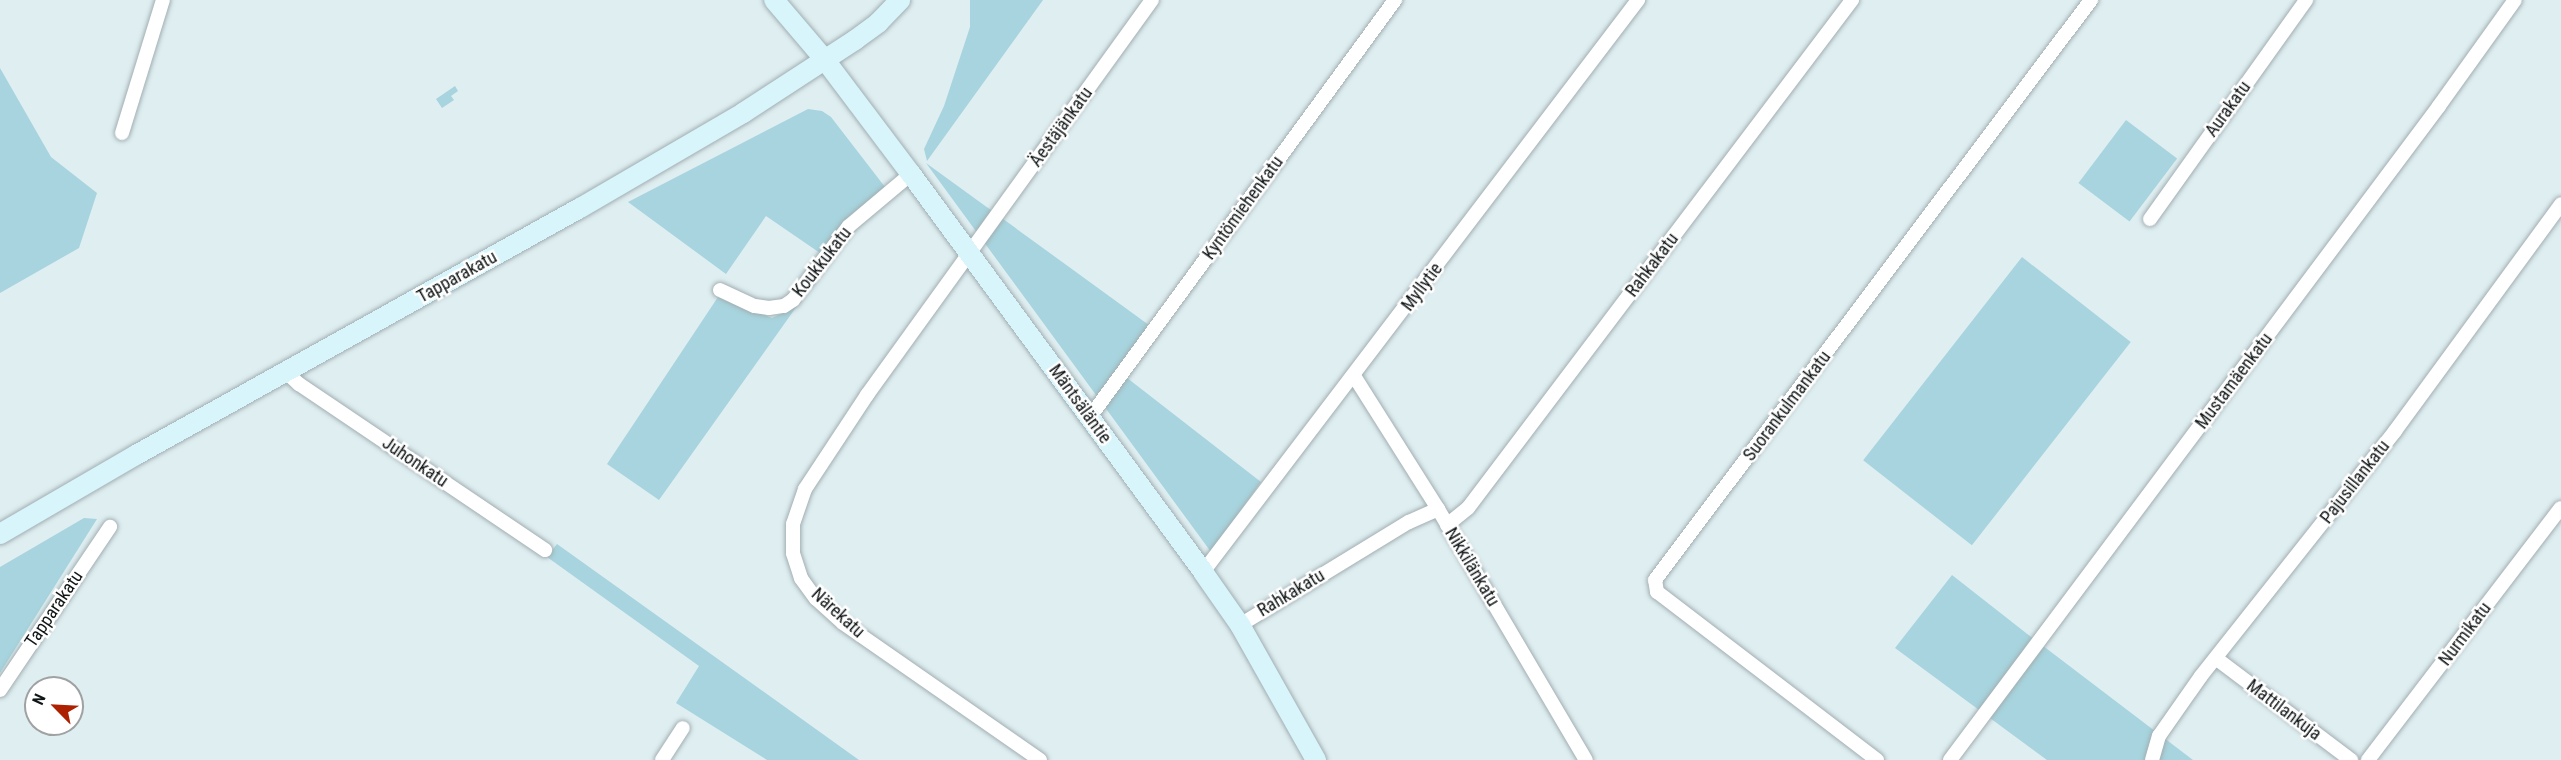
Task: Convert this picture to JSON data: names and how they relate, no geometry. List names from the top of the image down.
{
  "streets": {
    "main road": ["Tapparakatu", "Mäntsäläntie"],
    "street": [
      "Aurakatu",
      "Äestäjänkatu",
      "Kyntömiehenkatu",
      "Koukkukatu",
      "Rahkakatu",
      "Myllytie",
      "Mustamäenkatu",
      "Suorankulmankatu",
      "Juhonkatu",
      "Pajusillankatu",
      "Nikkilänkatu",
      "Närekatu",
      "Nurmikatu",
      "Mattilankuja"
    ]
  },
  "crossings": [
    ["Äestäjänkatu", "Mäntsäläntie"],
    ["Äestäjänkatu", "Närekatu"],
    ["Kyntömiehenkatu", "Mäntsäläntie"],
    ["Koukkukatu", "Mäntsäläntie"],
    ["Rahkakatu", "Mäntsäläntie"],
    ["Rahkakatu", "Nikkilänkatu"],
    ["Tapparakatu", "Mäntsäläntie"],
    ["Tapparakatu", "Juhonkatu"],
    ["Myllytie", "Mäntsäläntie"],
    ["Myllytie", "Nikkilänkatu"],
    ["Mäntsäläntie", "Närekatu"],
    ["Pajusillankatu", "Mattilankuja"]
  ],
  "north": "top left"
}
